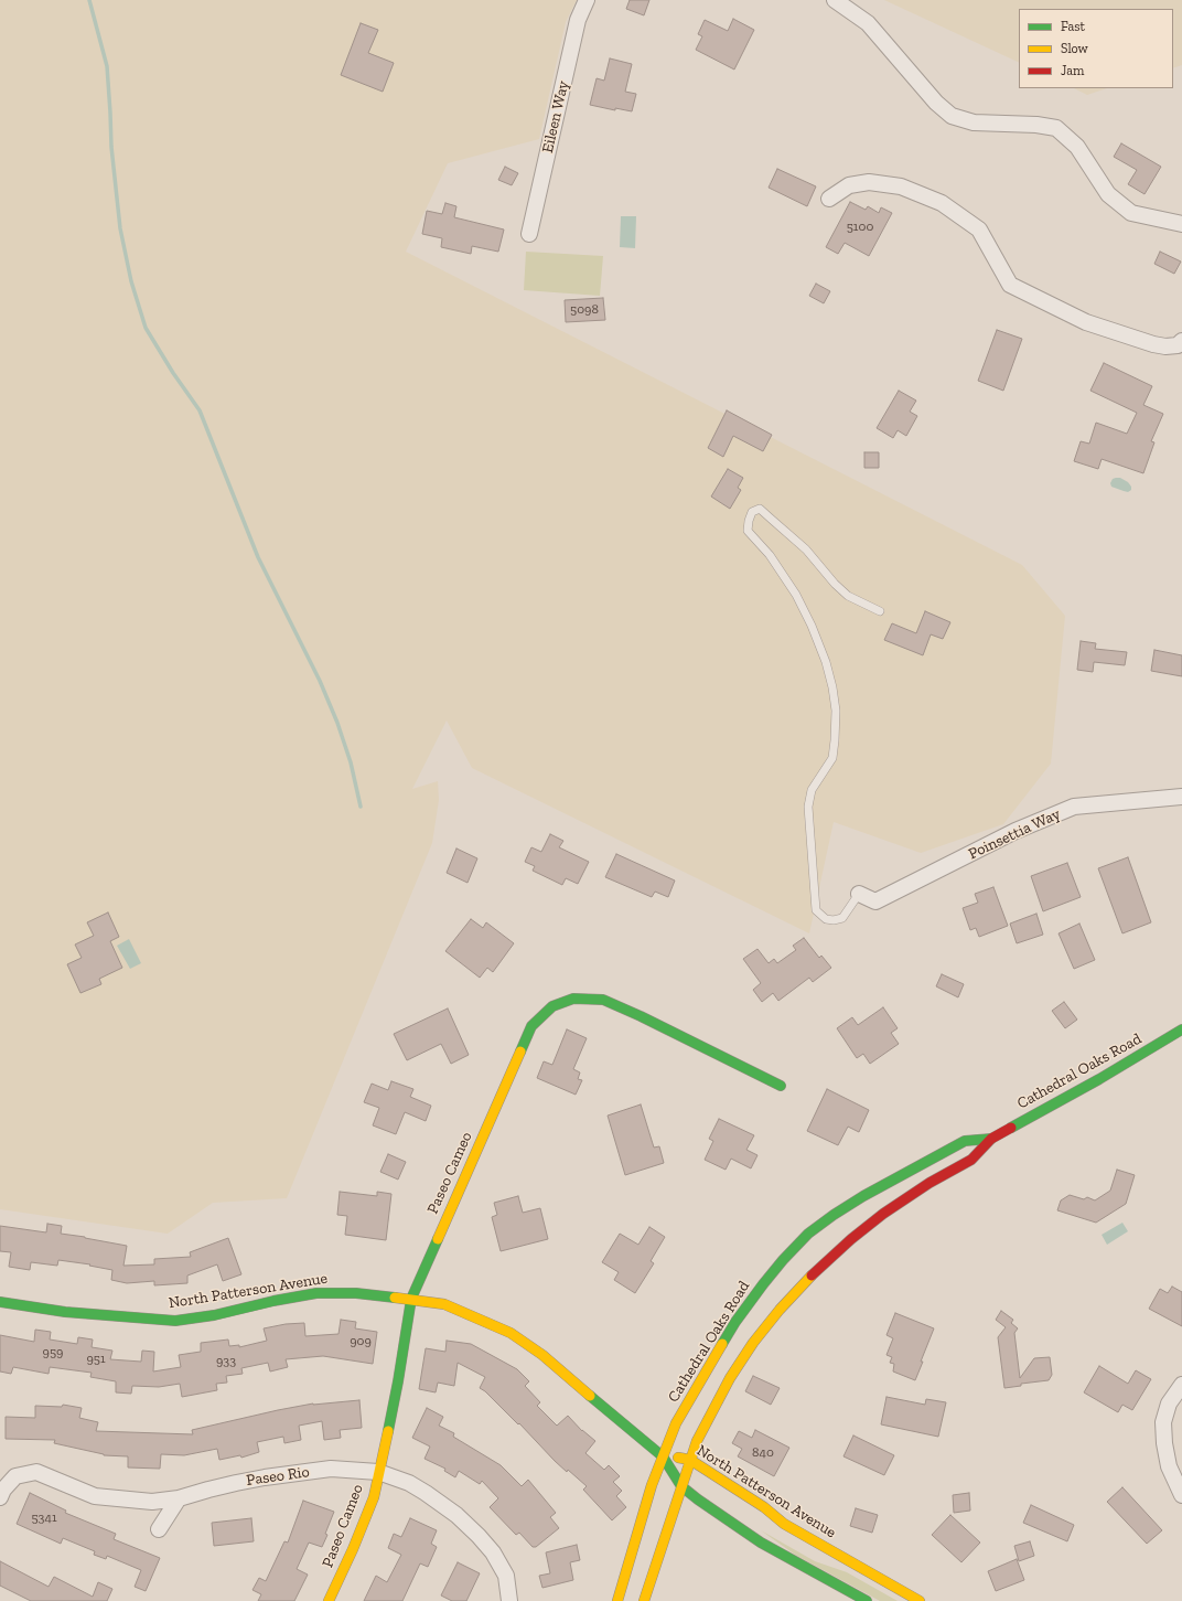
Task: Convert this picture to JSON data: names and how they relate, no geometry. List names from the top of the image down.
{
  "streets": {
    "main road": ["Cathedral Oaks Road", "Paseo Cameo", "North Patterson Avenue"],
    "street": ["Eileen Way", "Poinsettia Way", "Paseo Rio"]
  },
  "crossings": [
    ["Cathedral Oaks Road", "North Patterson Avenue"],
    ["Paseo Cameo", "North Patterson Avenue"],
    ["Paseo Cameo", "Paseo Rio"]
  ],
  "house_numbers": [
    "5100",
    "5098",
    "909",
    "959",
    "951",
    "933",
    "840",
    "5341"
  ],
  "legend": ["Fast", "Slow", "Jam"]
}
